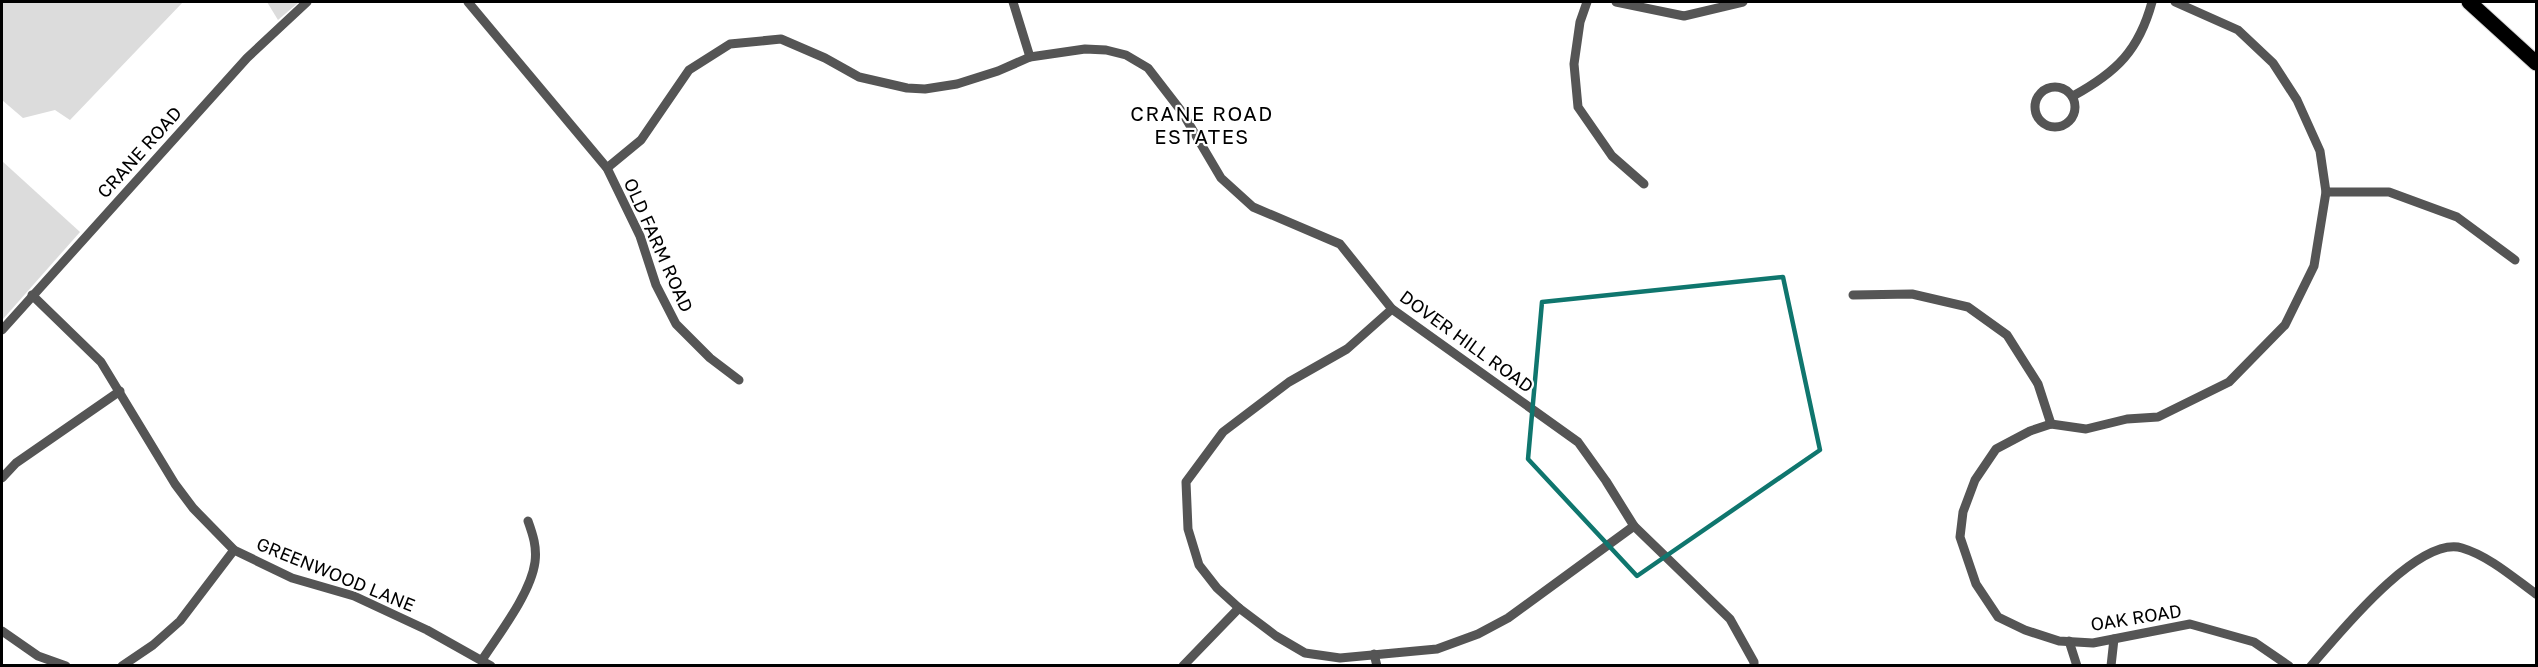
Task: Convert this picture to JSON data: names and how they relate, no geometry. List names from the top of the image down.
{
  "streets": {
    "street": [
      "CRANE ROAD",
      "OLD FARM ROAD",
      "DOVER HILL ROAD",
      "GREENWOOD LANE",
      "OAK ROAD"
    ]
  },
  "crossings": [
    ["CRANE ROAD", "GREENWOOD LANE"],
    ["OLD FARM ROAD", "DOVER HILL ROAD"]
  ],
  "districts": ["CRANE ROAD ESTATES"]
}
